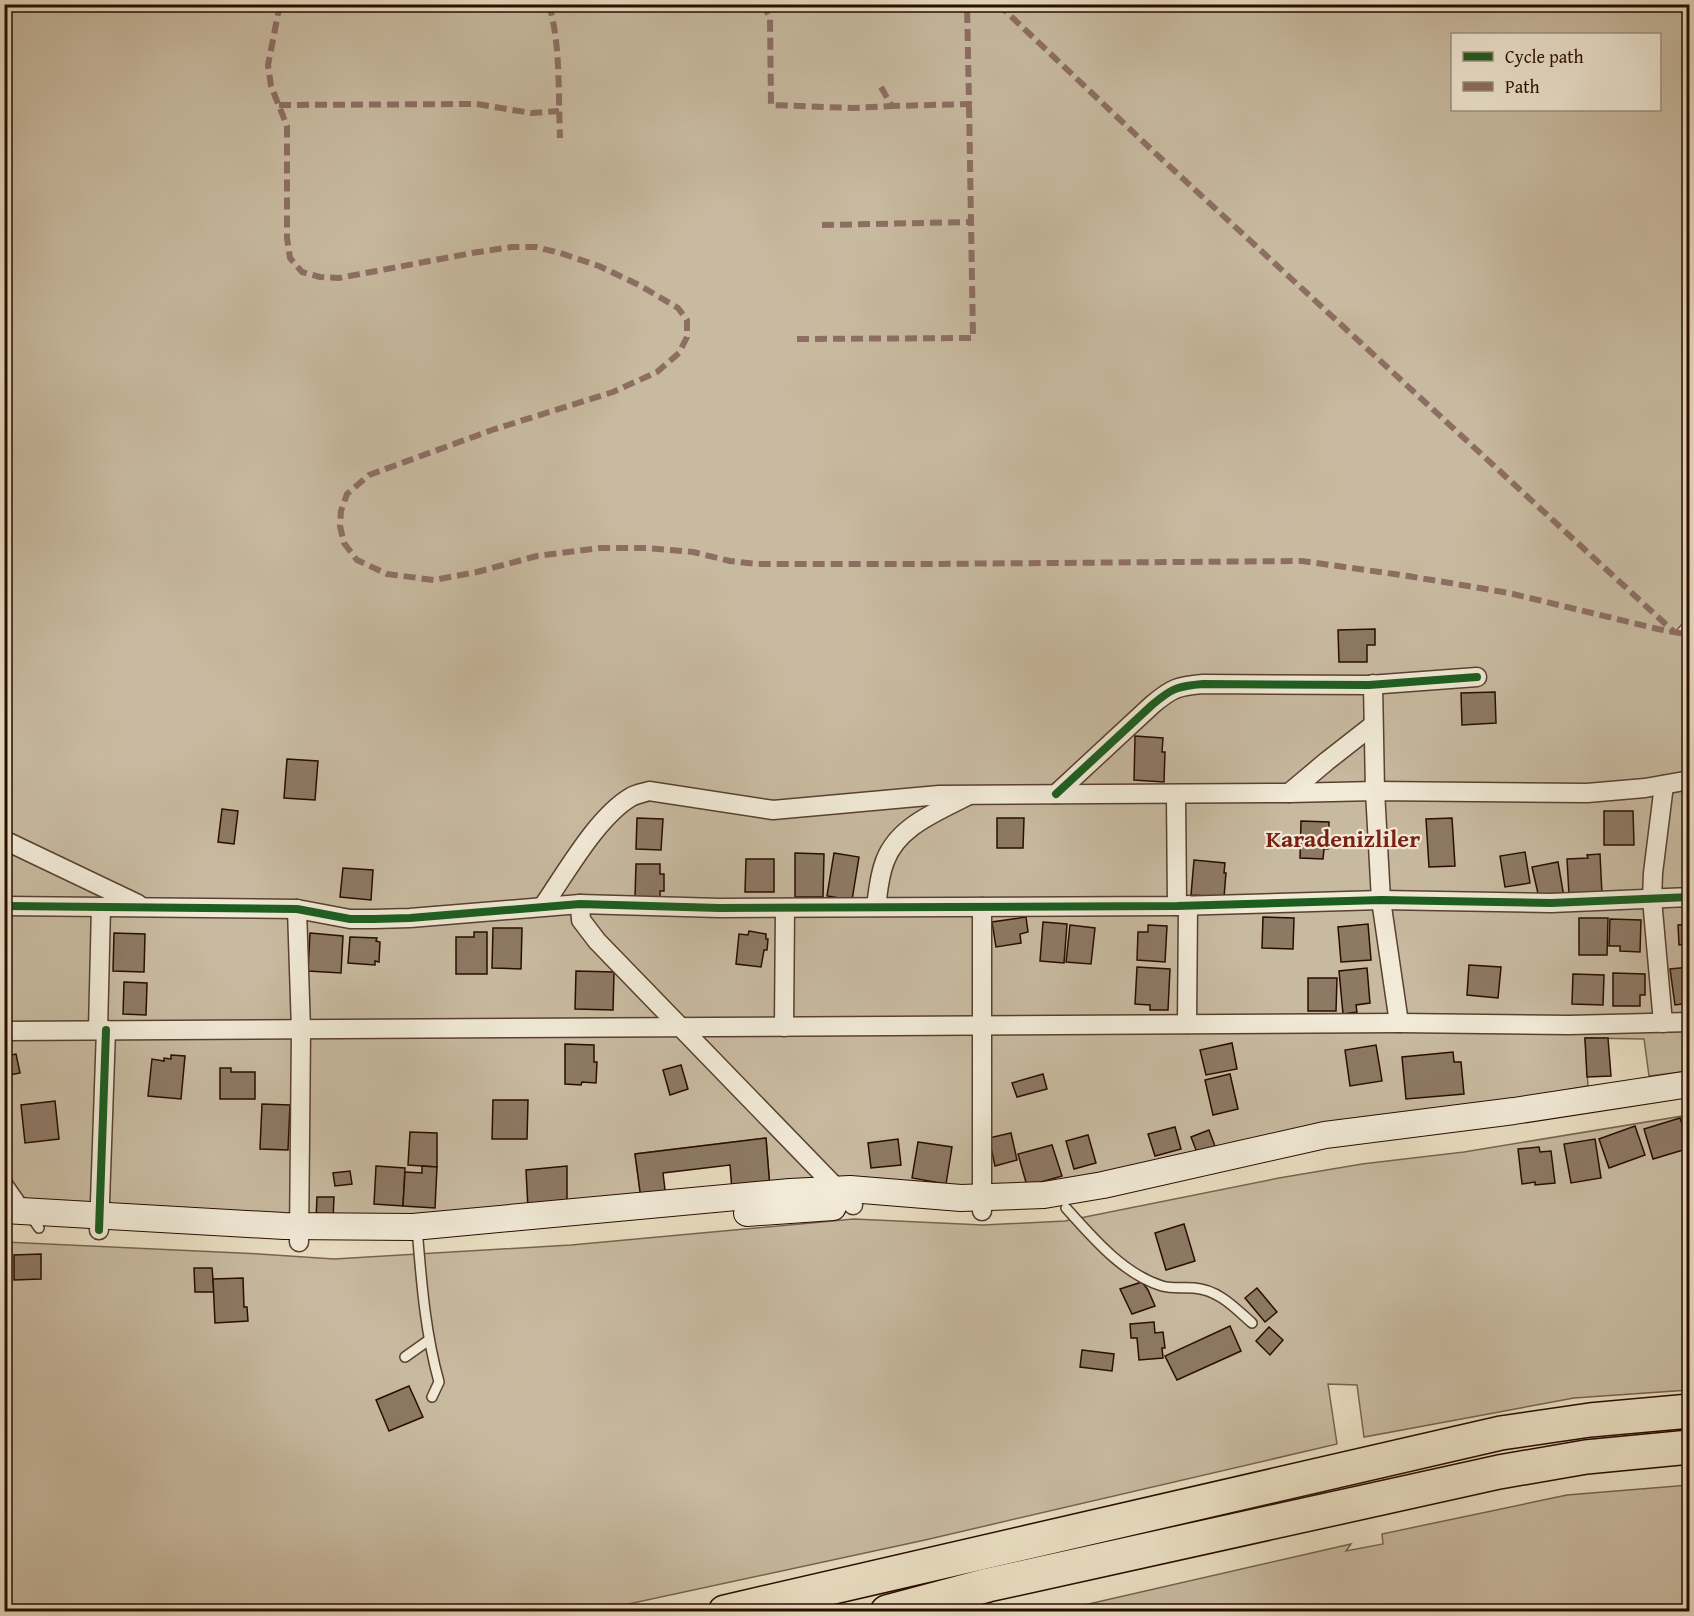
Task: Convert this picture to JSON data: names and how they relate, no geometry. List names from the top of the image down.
{
  "districts": ["Karadenizliler"],
  "legend": ["Cycle path", "Path"]
}
